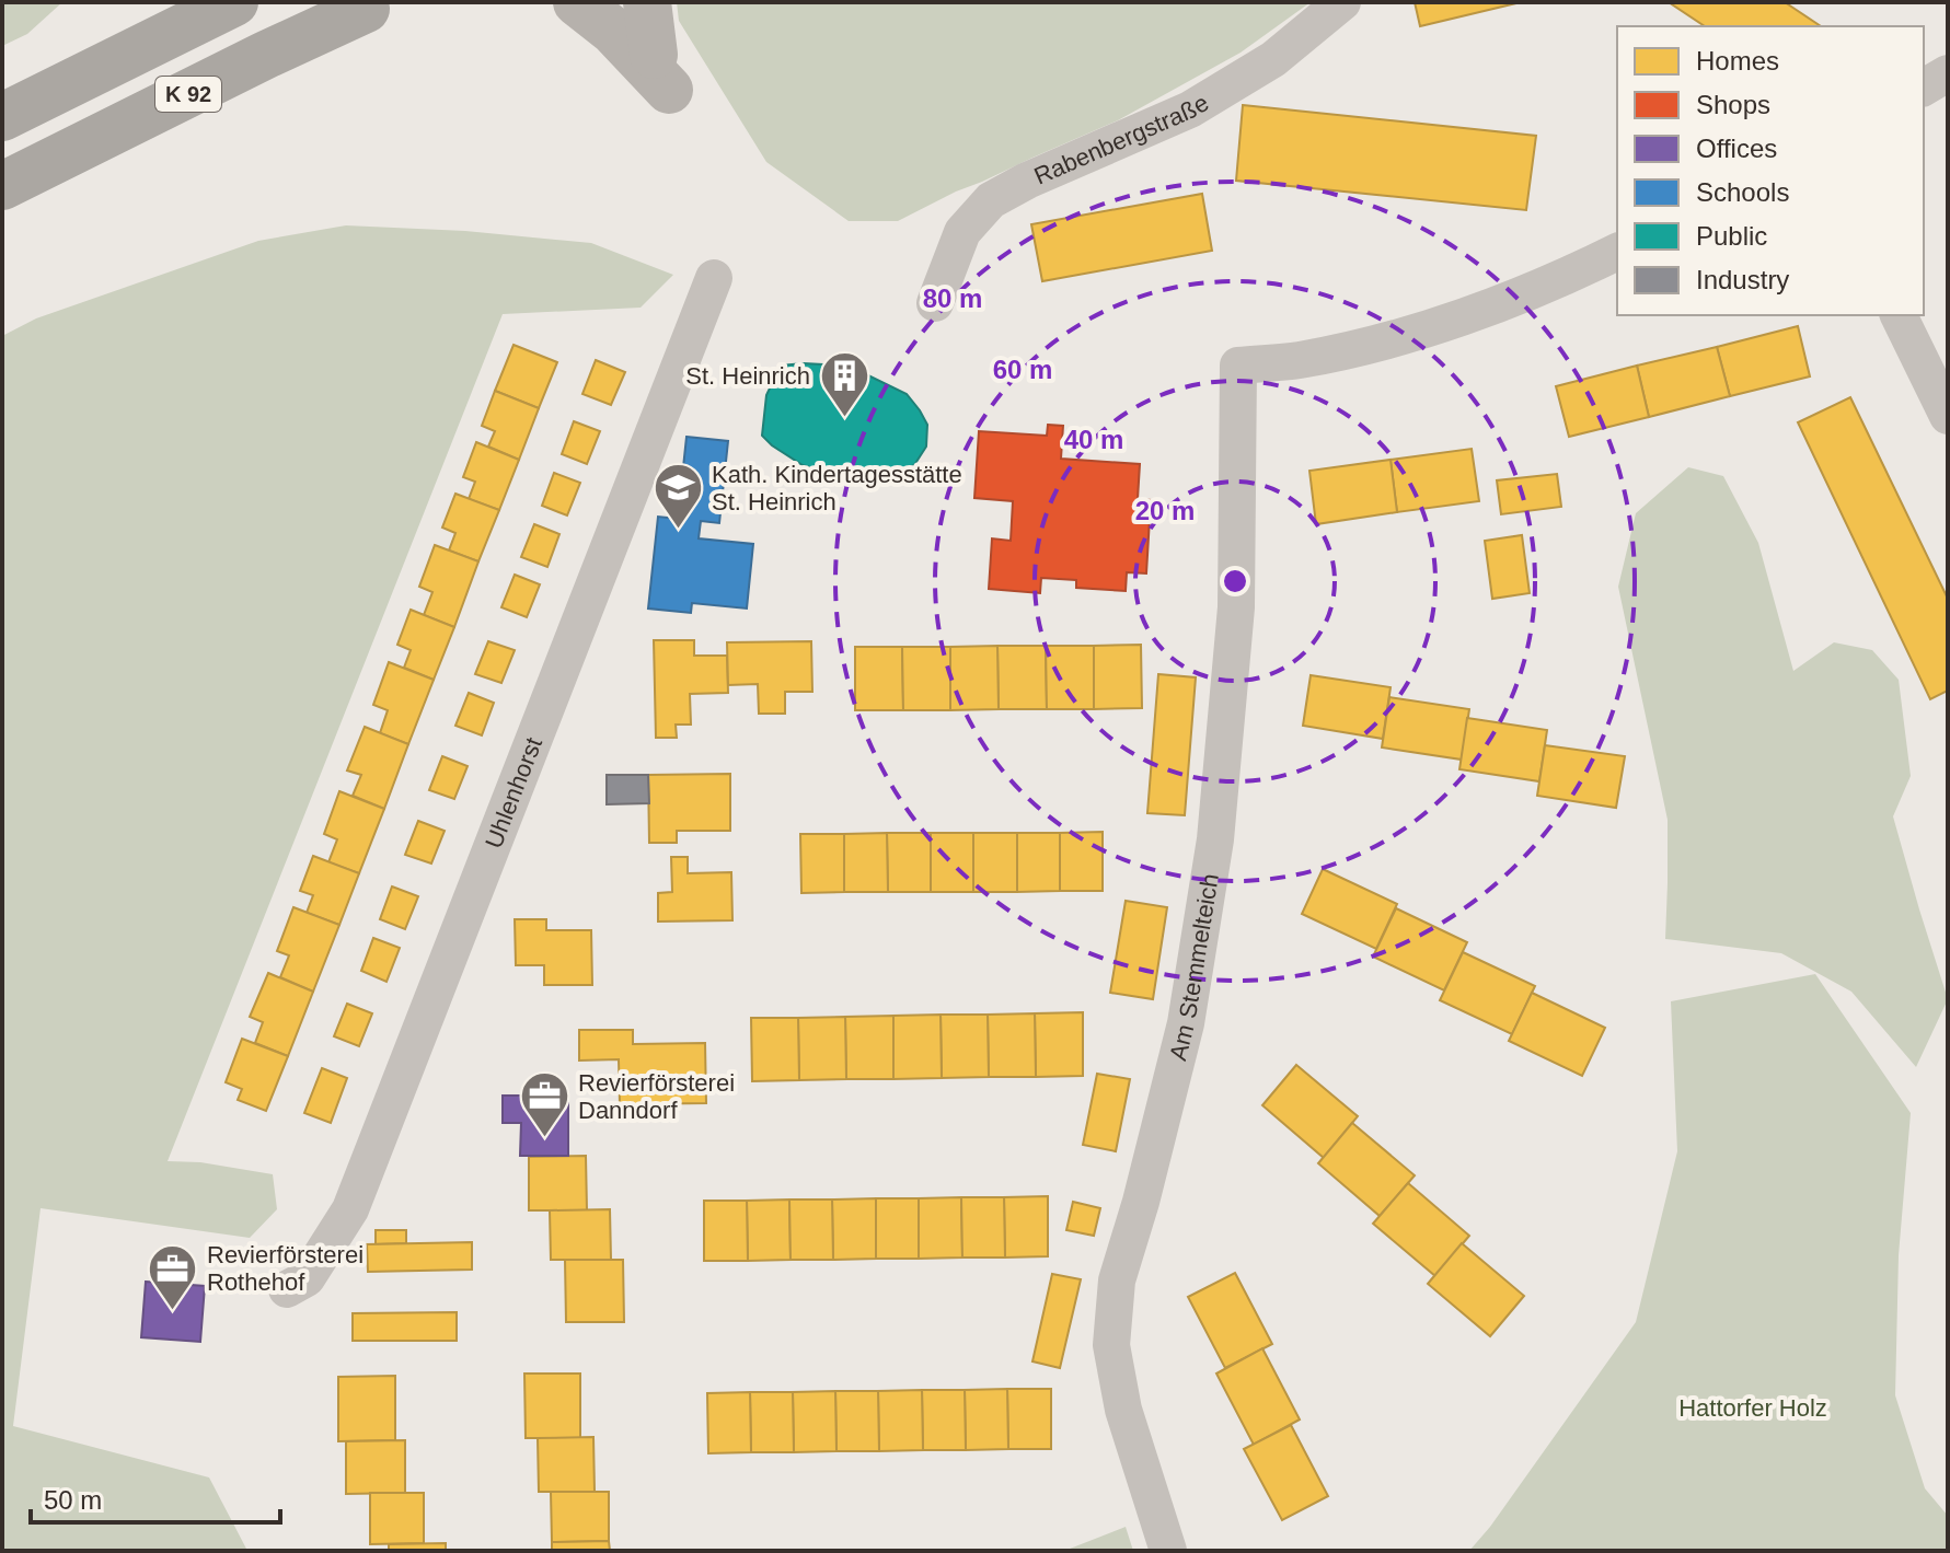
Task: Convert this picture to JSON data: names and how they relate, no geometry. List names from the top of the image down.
{
  "streets": {
    "highway": ["K 92"],
    "street": ["Rabenbergstraße", "Uhlenhorst", "Am Stemmelteich"]
  },
  "parks": ["Hattorfer Holz"],
  "places": {
    "building": ["St. Heinrich"],
    "school or university": ["Kath. Kindertagesstätte St. Heinrich"],
    "office": ["Revierförsterei Danndorf", "Revierförsterei Rothehof"]
  },
  "legend": [
    "Homes",
    "Shops",
    "Offices",
    "Schools",
    "Public",
    "Industry"
  ],
  "scale_bar": "50 m",
  "rings": [
    "80 m",
    "60 m",
    "40 m",
    "20 m"
  ]
}
